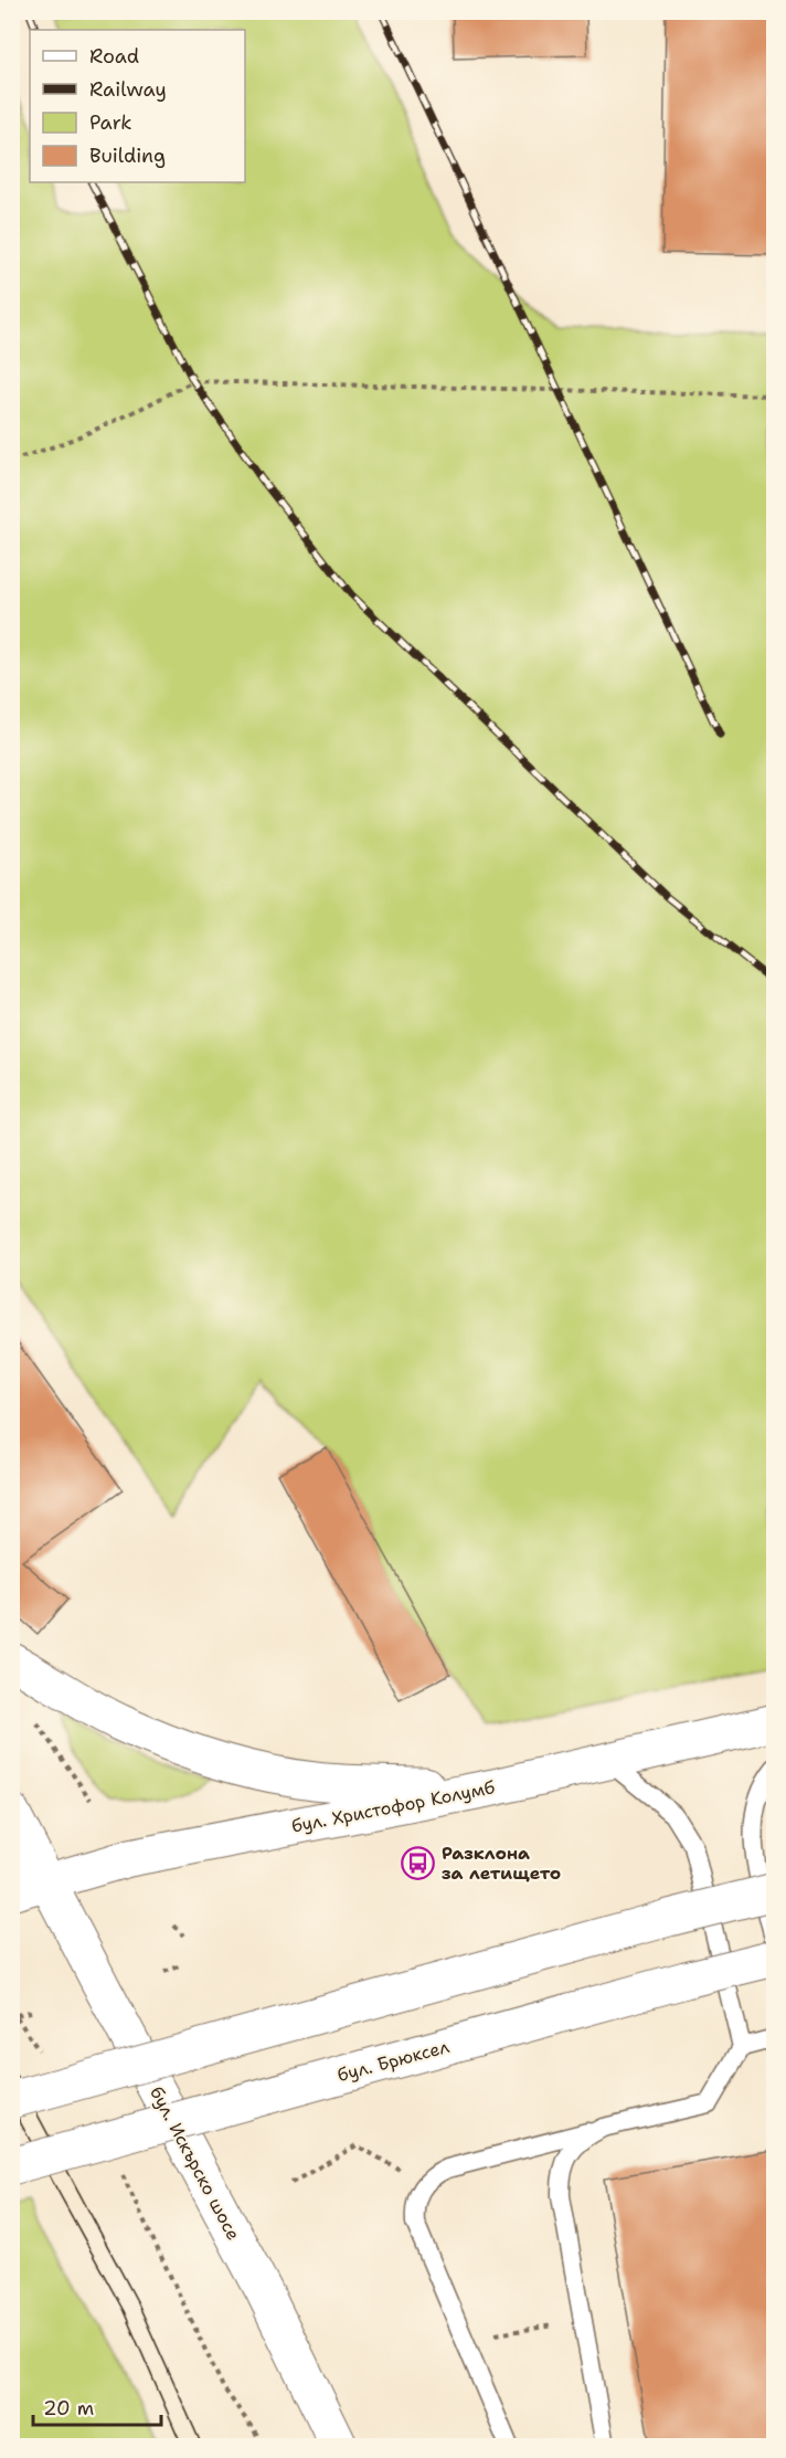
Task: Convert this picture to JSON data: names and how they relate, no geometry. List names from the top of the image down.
{
  "streets": {
    "main road": ["бул. Христофор Колумб", "бул. Брюксел", "бул. Искърско шосе"]
  },
  "crossings": [
    ["бул. Христофор Колумб", "бул. Искърско шосе"]
  ],
  "places": {
    "bus stop": ["Разклона за летището"]
  },
  "legend": [
    "Road",
    "Railway",
    "Park",
    "Building"
  ],
  "scale_bar": "20 m"
}
